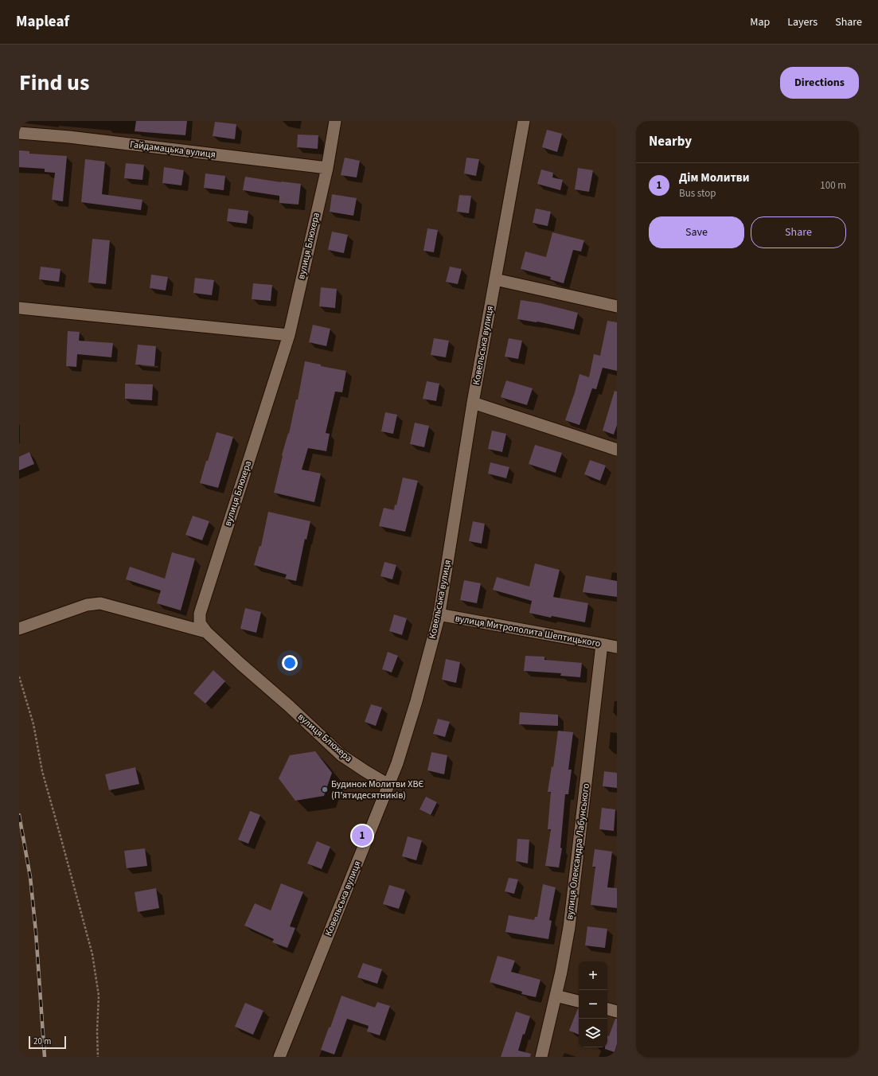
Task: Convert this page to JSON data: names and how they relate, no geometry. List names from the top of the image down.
{
  "streets": {
    "street": [
      "Гайдамацька вулиця",
      "вулиця Блюхера",
      "Ковельська вулиця",
      "вулиця Митрополита Шептицького",
      "вулиця Олександра Лабунського"
    ]
  },
  "crossings": [
    ["Гайдамацька вулиця", "вулиця Блюхера"],
    ["вулиця Блюхера", "Ковельська вулиця"],
    ["Ковельська вулиця", "вулиця Митрополита Шептицького"],
    ["вулиця Митрополита Шептицького", "вулиця Олександра Лабунського"]
  ],
  "places": ["Будинок Молитви ХВЄ (П'ятидесятників)"],
  "scale_bar": "20 m",
  "page": {
    "header": "Mapleaf",
    "nav": ["Map", "Layers", "Share"],
    "title": "Find us",
    "buttons": [
      "Directions",
      ["Save", "Share"]
    ],
    "heading": "Nearby",
    "list": [
      {
        "mark": "1",
        "name": "Дім Молитви",
        "note": "Bus stop",
        "value": "100 m"
      }
    ],
    "pins": "1",
    "map_buttons": ["+", "−"],
    "scale": "20 m"
  }
}
